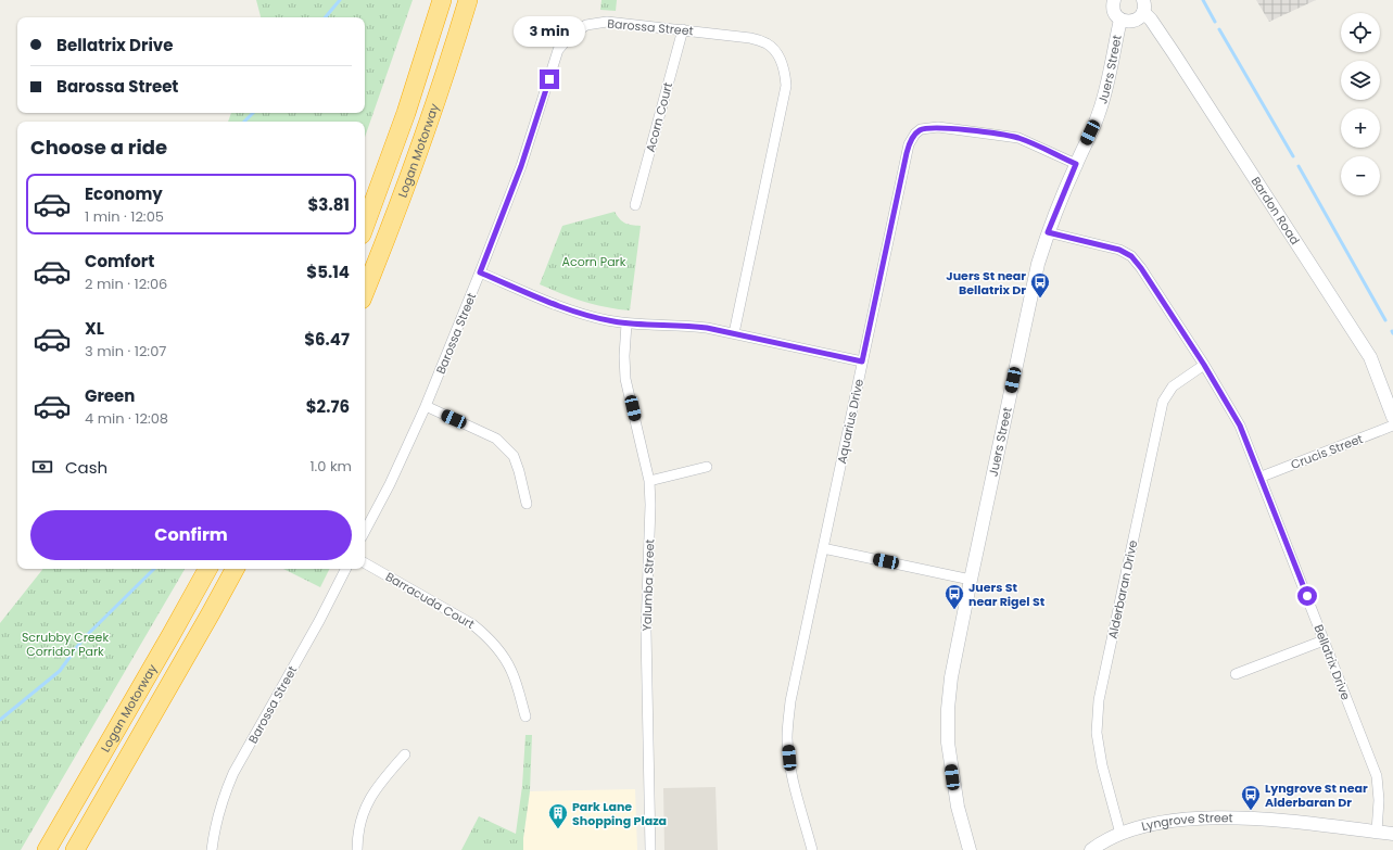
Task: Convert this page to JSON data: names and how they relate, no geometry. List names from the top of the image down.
{
  "streets": {
    "highway": ["Logan Motorway"],
    "street": [
      "Barossa Street",
      "Juers Street",
      "Acorn Court",
      "Bardon Road",
      "Aquarius Drive",
      "Crucis Street",
      "Yalumba Street",
      "Alderbaran Drive",
      "Barracuda Court",
      "Bellatrix Drive",
      "Lyngrove Street"
    ]
  },
  "crossings": [
    ["Barossa Street", "Acorn Court"],
    ["Juers Street", "Aquarius Drive"],
    ["Juers Street", "Bellatrix Drive"],
    ["Crucis Street", "Bellatrix Drive"],
    ["Alderbaran Drive", "Bellatrix Drive"],
    ["Alderbaran Drive", "Lyngrove Street"],
    ["Bellatrix Drive", "Lyngrove Street"]
  ],
  "parks": ["Acorn Park", "Scrubby Creek Corridor Park"],
  "places": {
    "bus stop": ["Juers St near Bellatrix Dr", "Juers St near Rigel St", "Lyngrove St near Alderbaran Dr"],
    "building": ["Park Lane Shopping Plaza"]
  },
  "page": {
    "map_buttons": ["+", "−"],
    "bubble": "3 min",
    "banner": ["Bellatrix Drive", "Barossa Street"],
    "heading": "Choose a ride",
    "list": [
      {
        "name": "Economy",
        "note": "1 min · 12:05",
        "value": "$3.81"
      },
      {
        "name": "Comfort",
        "note": "2 min · 12:06",
        "value": "$5.14"
      },
      {
        "name": "XL",
        "note": "3 min · 12:07",
        "value": "$6.47"
      },
      {
        "name": "Green",
        "note": "4 min · 12:08",
        "value": "$2.76"
      }
    ],
    "pay": ["Cash", "1.0 km"],
    "buttons": "Confirm"
  }
}
